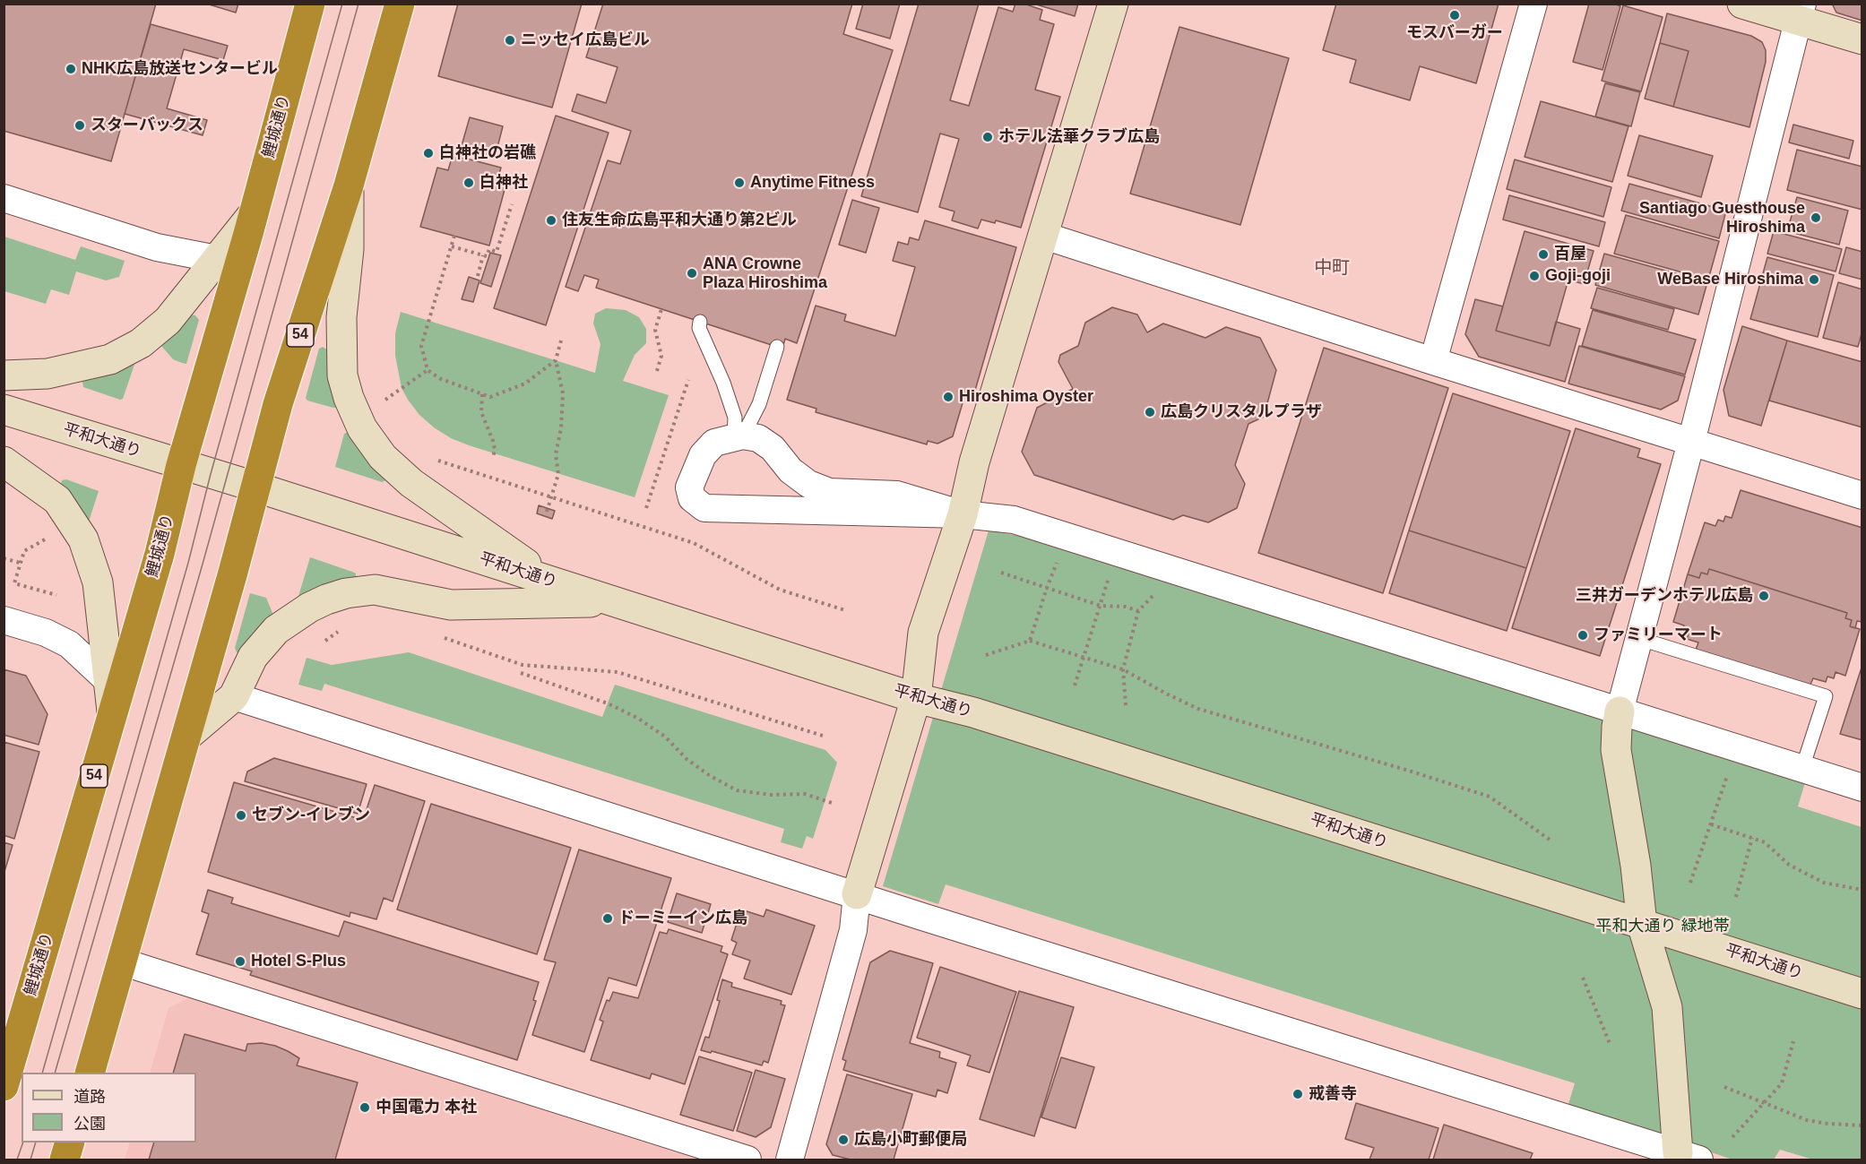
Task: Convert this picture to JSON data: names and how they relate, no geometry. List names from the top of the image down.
{
  "streets": {
    "highway": ["鯉城通り", "54"],
    "street": ["平和大通り"]
  },
  "crossings": [
    ["鯉城通り", "平和大通り"],
    ["54", "平和大通り"]
  ],
  "districts": ["中町"],
  "parks": ["平和大通り 緑地帯"],
  "places": [
    "モスバーガー",
    "ニッセイ広島ビル",
    "NHK広島放送センタービル",
    "スターバックス",
    "ホテル法華クラブ広島",
    "白神社の岩礁",
    "白神社",
    "Anytime Fitness",
    "Santiago Guesthouse Hiroshima",
    "住友生命広島平和大通り第2ビル",
    "百屋",
    "ANA Crowne Plaza Hiroshima",
    "Goji-goji",
    "WeBase Hiroshima",
    "Hiroshima Oyster",
    "広島クリスタルプラザ",
    "三井ガーデンホテル広島",
    "ファミリーマート",
    "セブン-イレブン",
    "ドーミーイン広島",
    "Hotel S-Plus",
    "戒善寺",
    "中国電力 本社",
    "広島小町郵便局"
  ],
  "legend": ["道路", "公園"]
}
